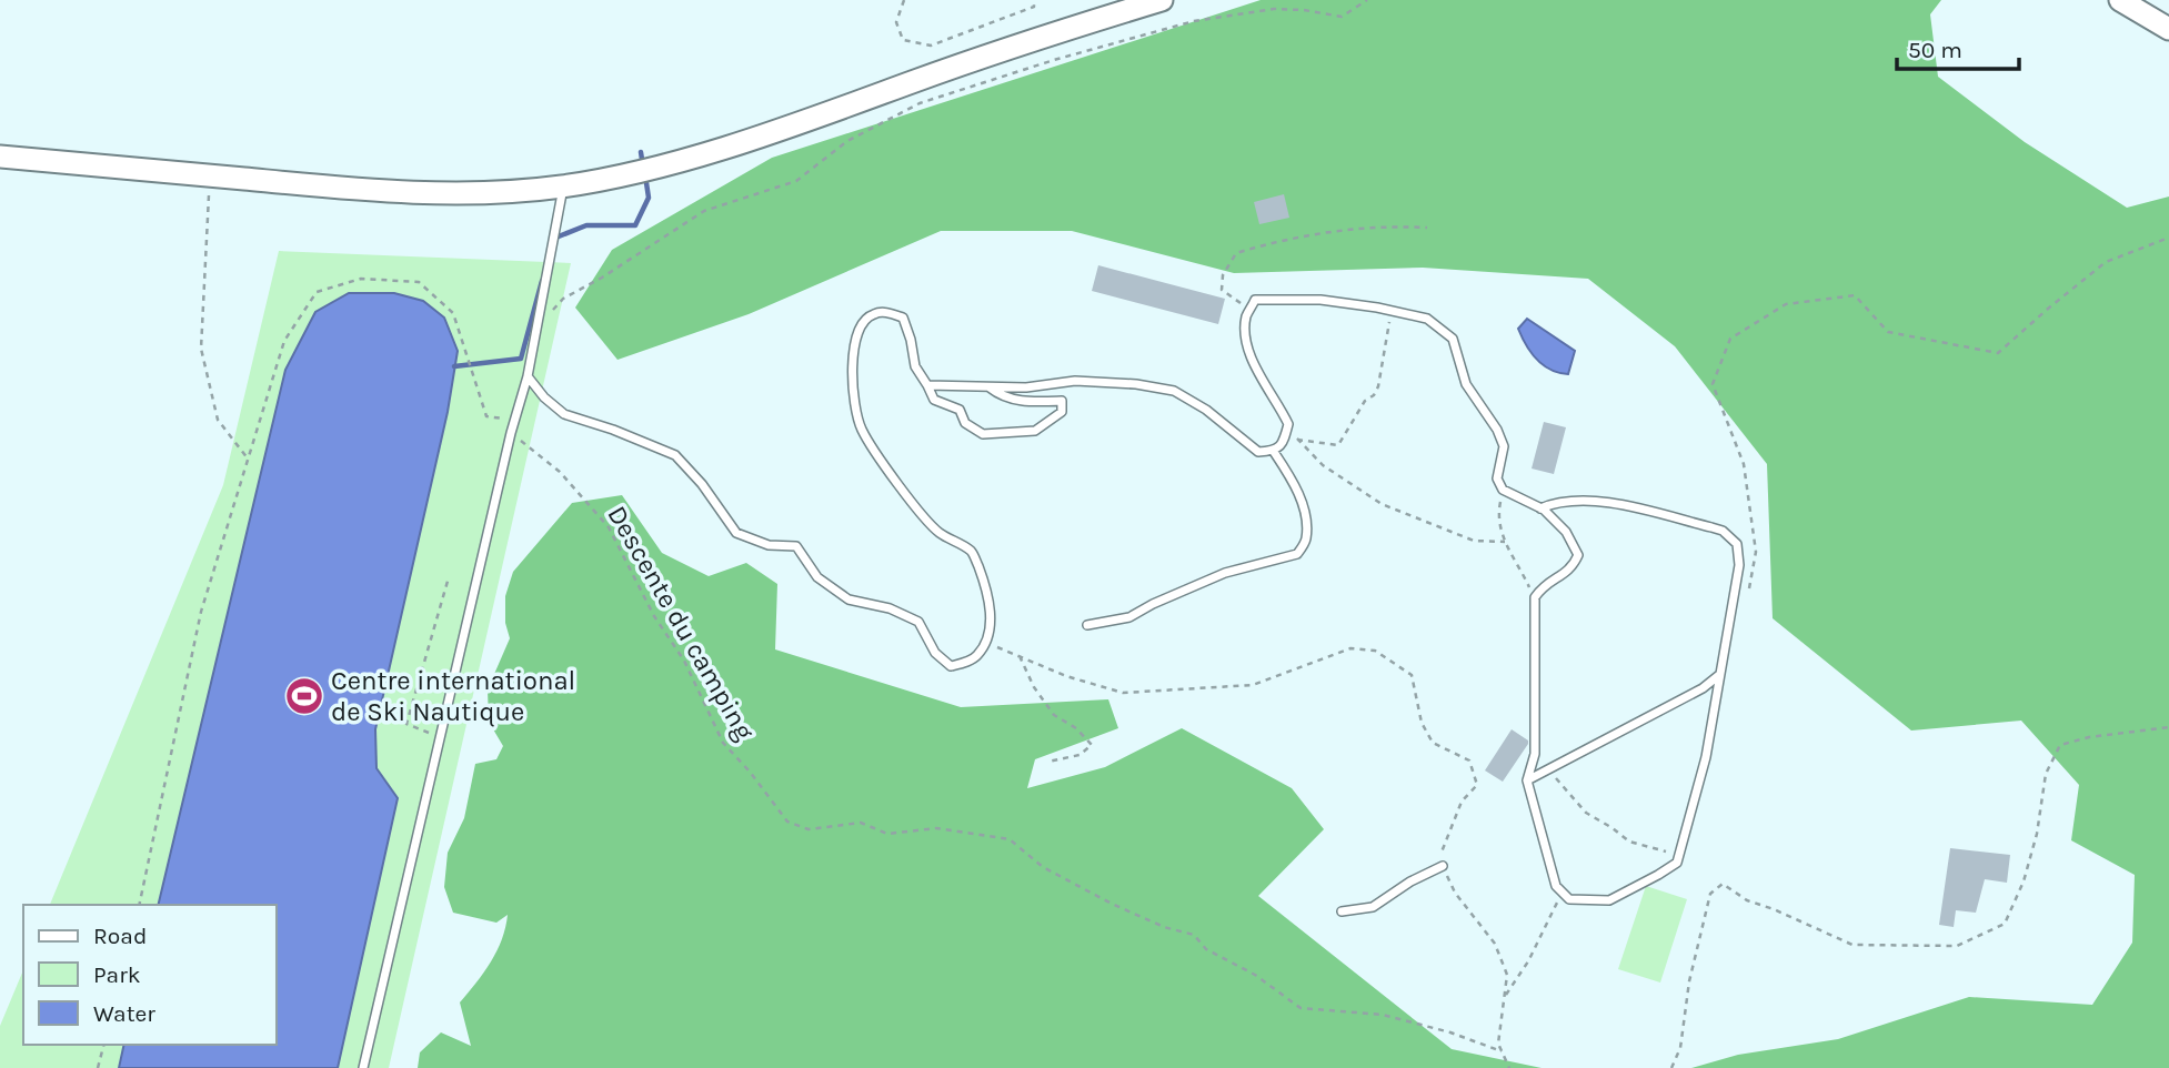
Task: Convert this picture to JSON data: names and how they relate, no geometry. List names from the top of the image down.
{
  "streets": {
    "path": ["Descente du camping"]
  },
  "places": {
    "sports": ["Centre international de Ski Nautique"]
  },
  "legend": ["Road", "Park", "Water"],
  "scale_bar": "50 m"
}
